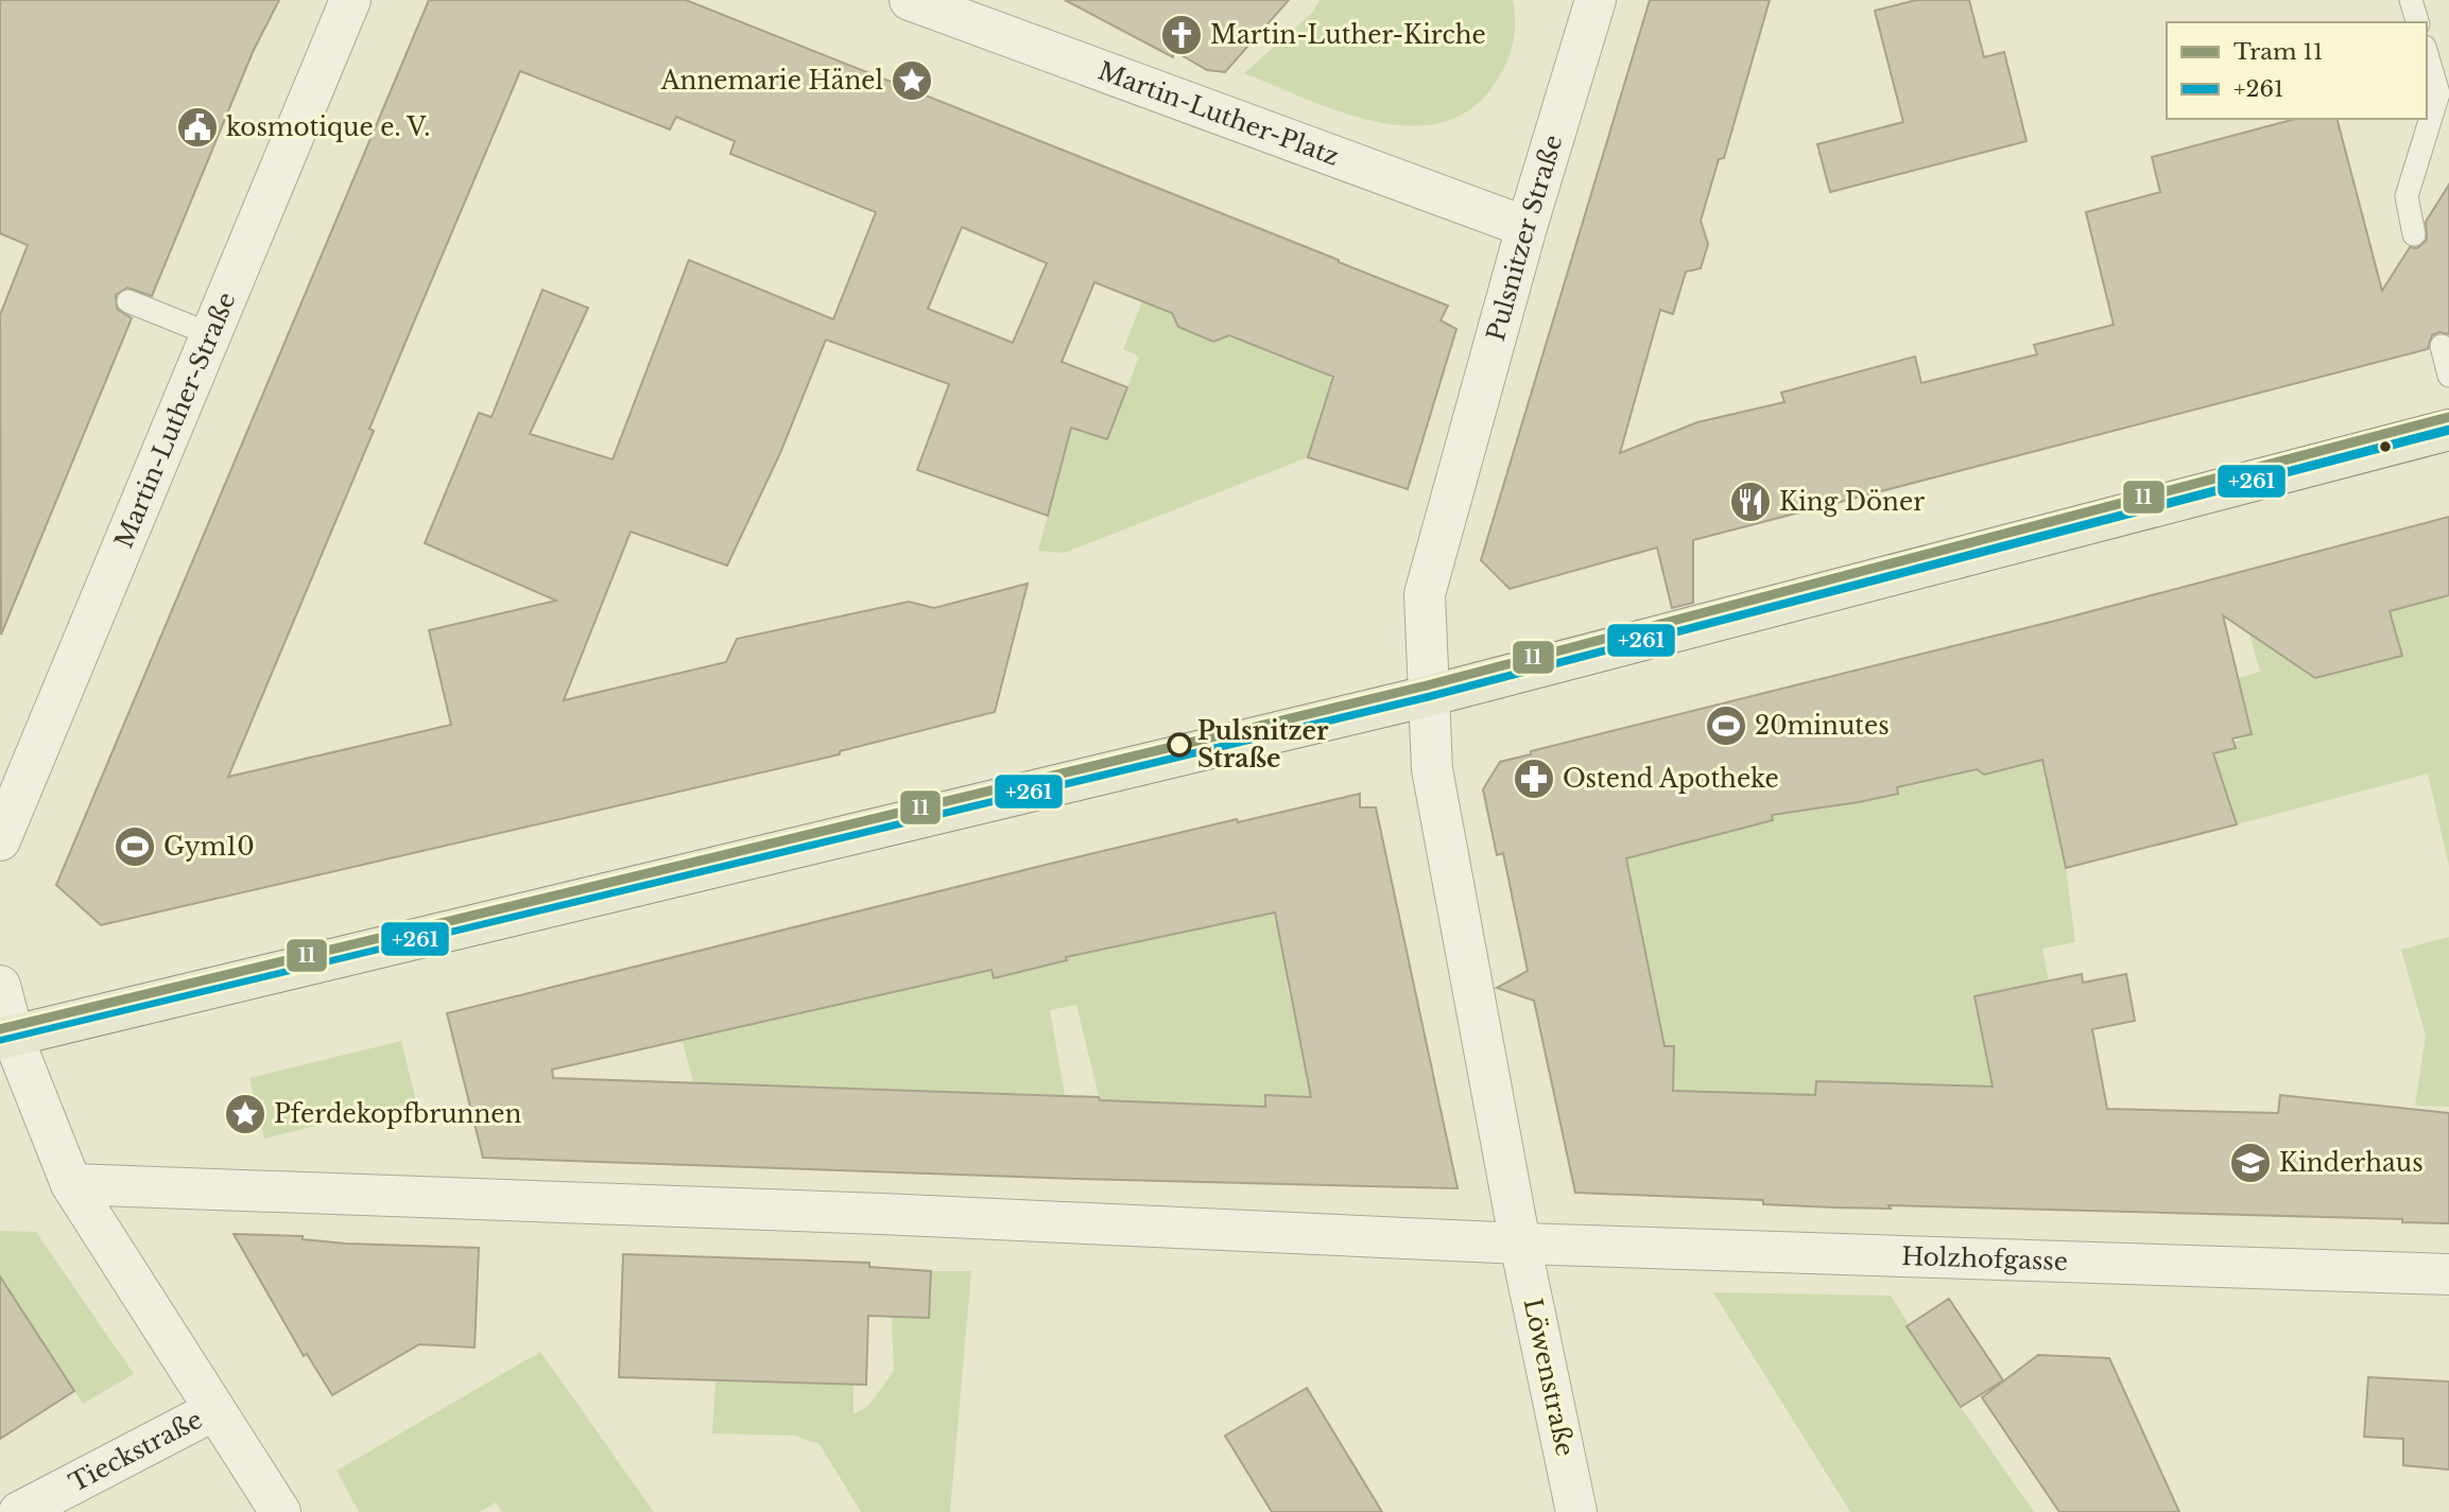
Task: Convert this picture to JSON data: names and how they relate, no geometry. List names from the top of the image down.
{
  "streets": {
    "street": [
      "Martin-Luther-Platz",
      "Pulsnitzer Straße",
      "Martin-Luther-Straße",
      "Holzhofgasse",
      "Löwenstraße",
      "Tieckstraße"
    ]
  },
  "crossings": [
    ["Martin-Luther-Platz", "Pulsnitzer Straße"],
    ["Pulsnitzer Straße", "Holzhofgasse"],
    ["Pulsnitzer Straße", "Löwenstraße"],
    ["Holzhofgasse", "Löwenstraße"]
  ],
  "places": {
    "church": ["Martin-Luther-Kirche"],
    "place": ["Annemarie Hänel", "Pferdekopfbrunnen"],
    "public building": ["kosmotique e. V."],
    "restaurant": ["King Döner"],
    "sports": ["20minutes", "Gym10"],
    "other": ["Pulsnitzer Straße"],
    "pharmacy": ["Ostend Apotheke"],
    "school or university": ["Kinderhaus"]
  },
  "lines": ["tram line 11", "transit line +261"],
  "legend": ["Tram 11", "+261"]
}
